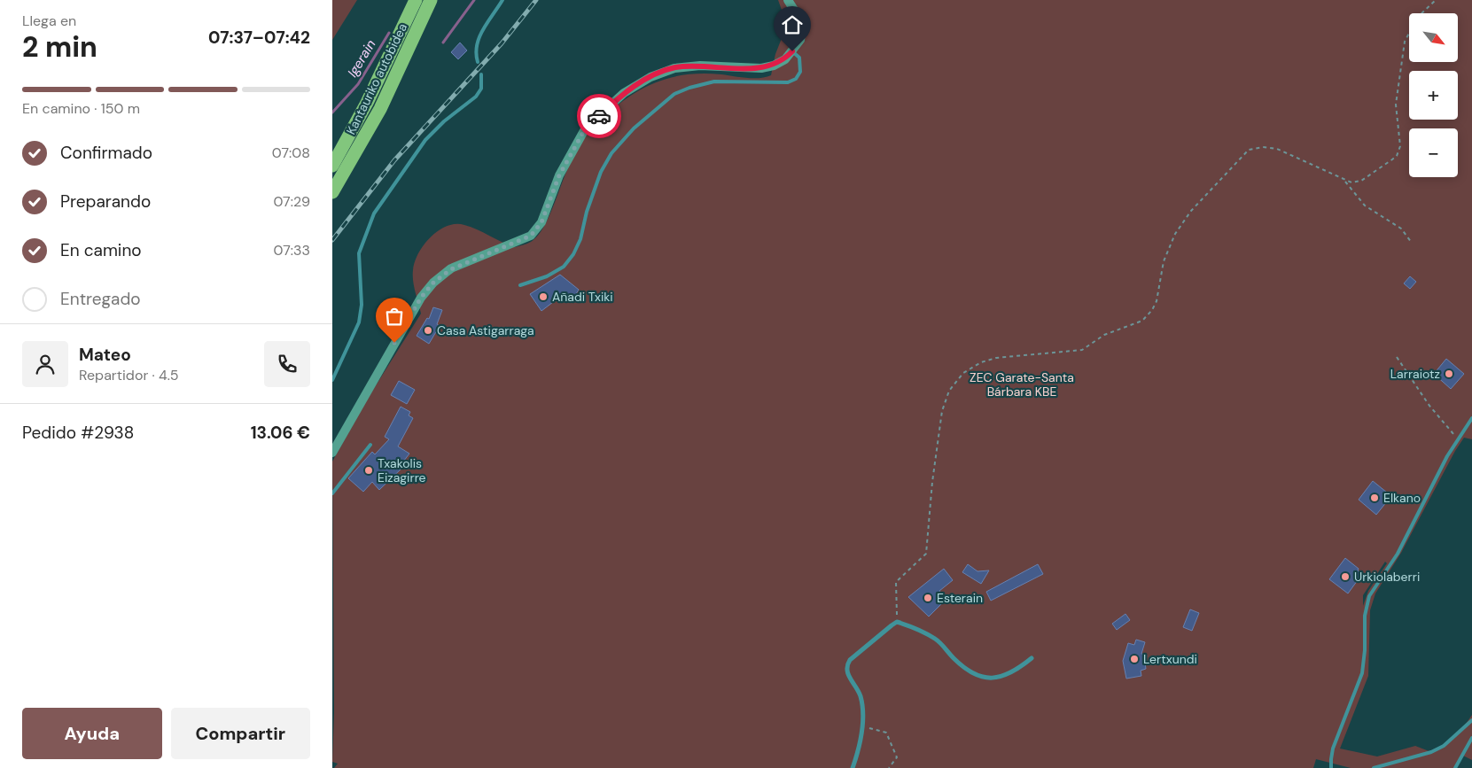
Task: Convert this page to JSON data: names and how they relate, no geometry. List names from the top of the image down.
{
  "streets": {
    "highway": ["Kantauriko autobidea"]
  },
  "water": ["Igerain"],
  "parks": ["ZEC Garate-Santa Bárbara KBE"],
  "places": [
    "Añadi Txiki",
    "Casa Astigarraga",
    "Larraiotz",
    "Txakolis Eizagirre",
    "Elkano",
    "Urkiolaberri",
    "Esterain",
    "Lertxundi"
  ],
  "north": "bottom right",
  "page": {
    "heading": ["2 min", "Llega en", "07:37–07:42"],
    "panel": [
      "Mateo",
      "Repartidor · 4.5",
      "Pedido #2938",
      "13.06 €"
    ],
    "map_buttons": ["+", "−"],
    "bar": "En camino · 150 m",
    "list": [
      ["Confirmado", "07:08"],
      ["Preparando", "07:29"],
      ["En camino", "07:33"],
      "Entregado"
    ],
    "buttons": ["Ayuda", "Compartir"]
  }
}
